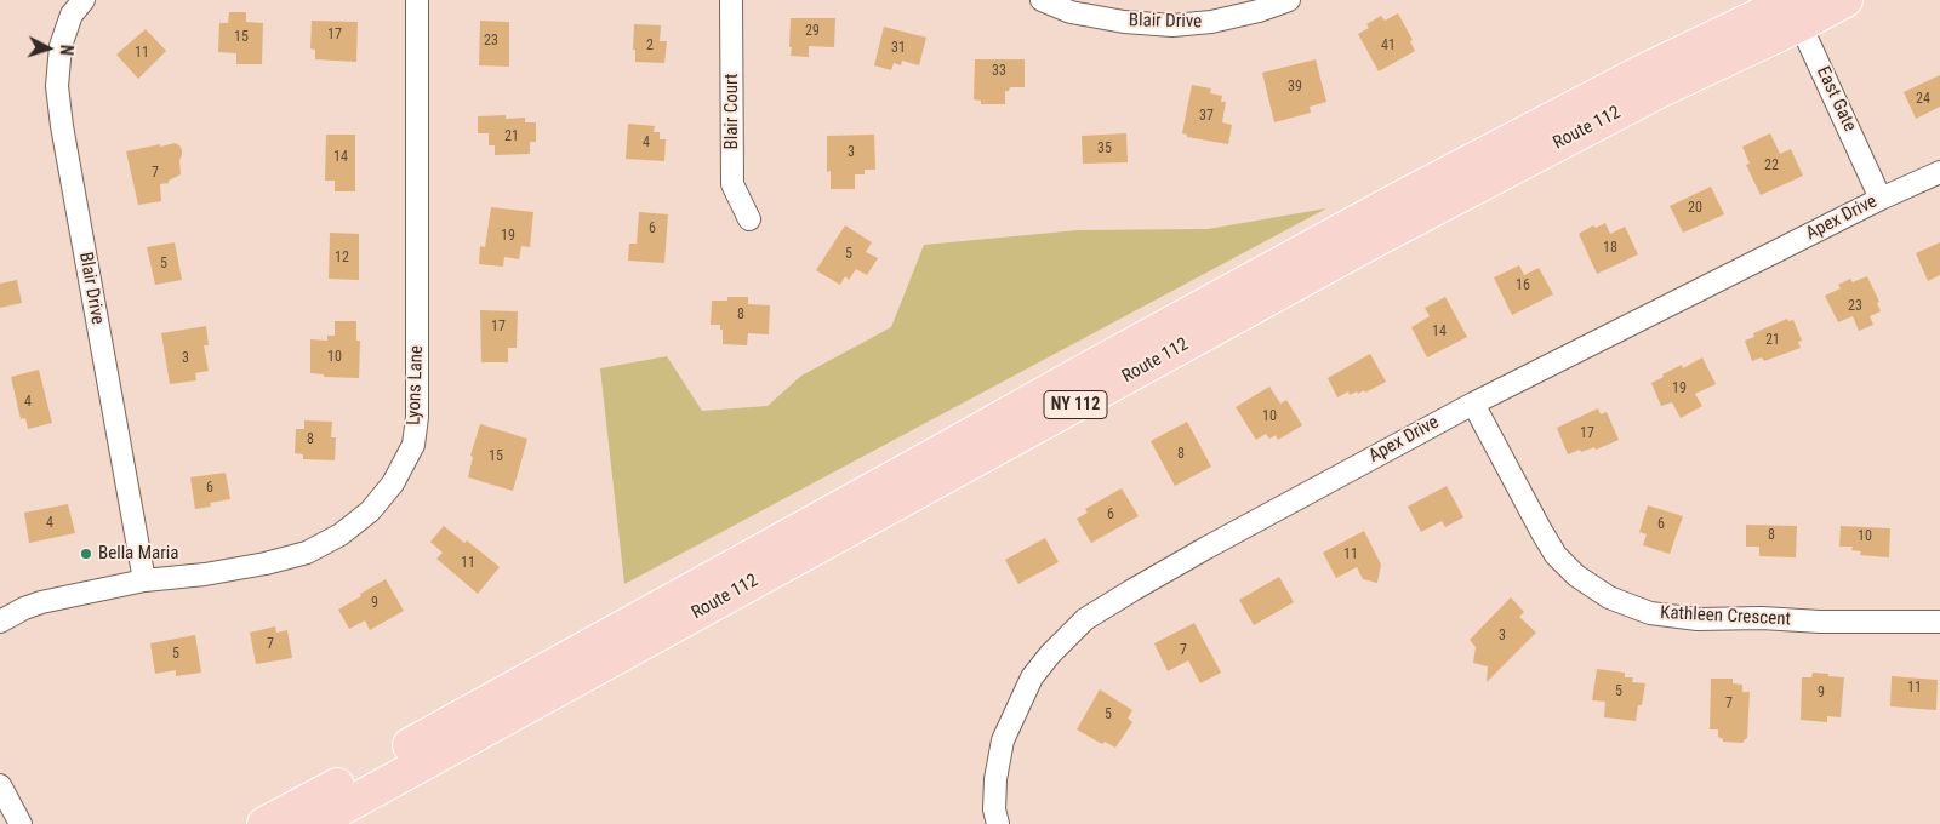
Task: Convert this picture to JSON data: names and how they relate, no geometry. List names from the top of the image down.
{
  "streets": {
    "main road": ["Route 112", "NY 112"],
    "street": [
      "Blair Drive",
      "East Gate",
      "Blair Court",
      "Apex Drive",
      "Lyons Lane",
      "Kathleen Crescent"
    ]
  },
  "crossings": [
    ["Blair Drive", "Lyons Lane"],
    ["East Gate", "Route 112"],
    ["East Gate", "Apex Drive"],
    ["Apex Drive", "Kathleen Crescent"]
  ],
  "places": ["Bella Maria"],
  "house_numbers": [
    "29",
    "17",
    "15",
    "23",
    "2",
    "41",
    "31",
    "11",
    "33",
    "39",
    "24",
    "37",
    "21",
    "4",
    "35",
    "3",
    "14",
    "22",
    "7",
    "20",
    "6",
    "19",
    "18",
    "5",
    "12",
    "5",
    "16",
    "23",
    "8",
    "17",
    "14",
    "21",
    "10",
    "3",
    "19",
    "4",
    "10",
    "17",
    "8",
    "8",
    "15",
    "6",
    "6",
    "4",
    "6",
    "8",
    "10",
    "11",
    "11",
    "9",
    "3",
    "7",
    "7",
    "5",
    "11",
    "5",
    "9",
    "7",
    "5"
  ],
  "north": "right"
}
